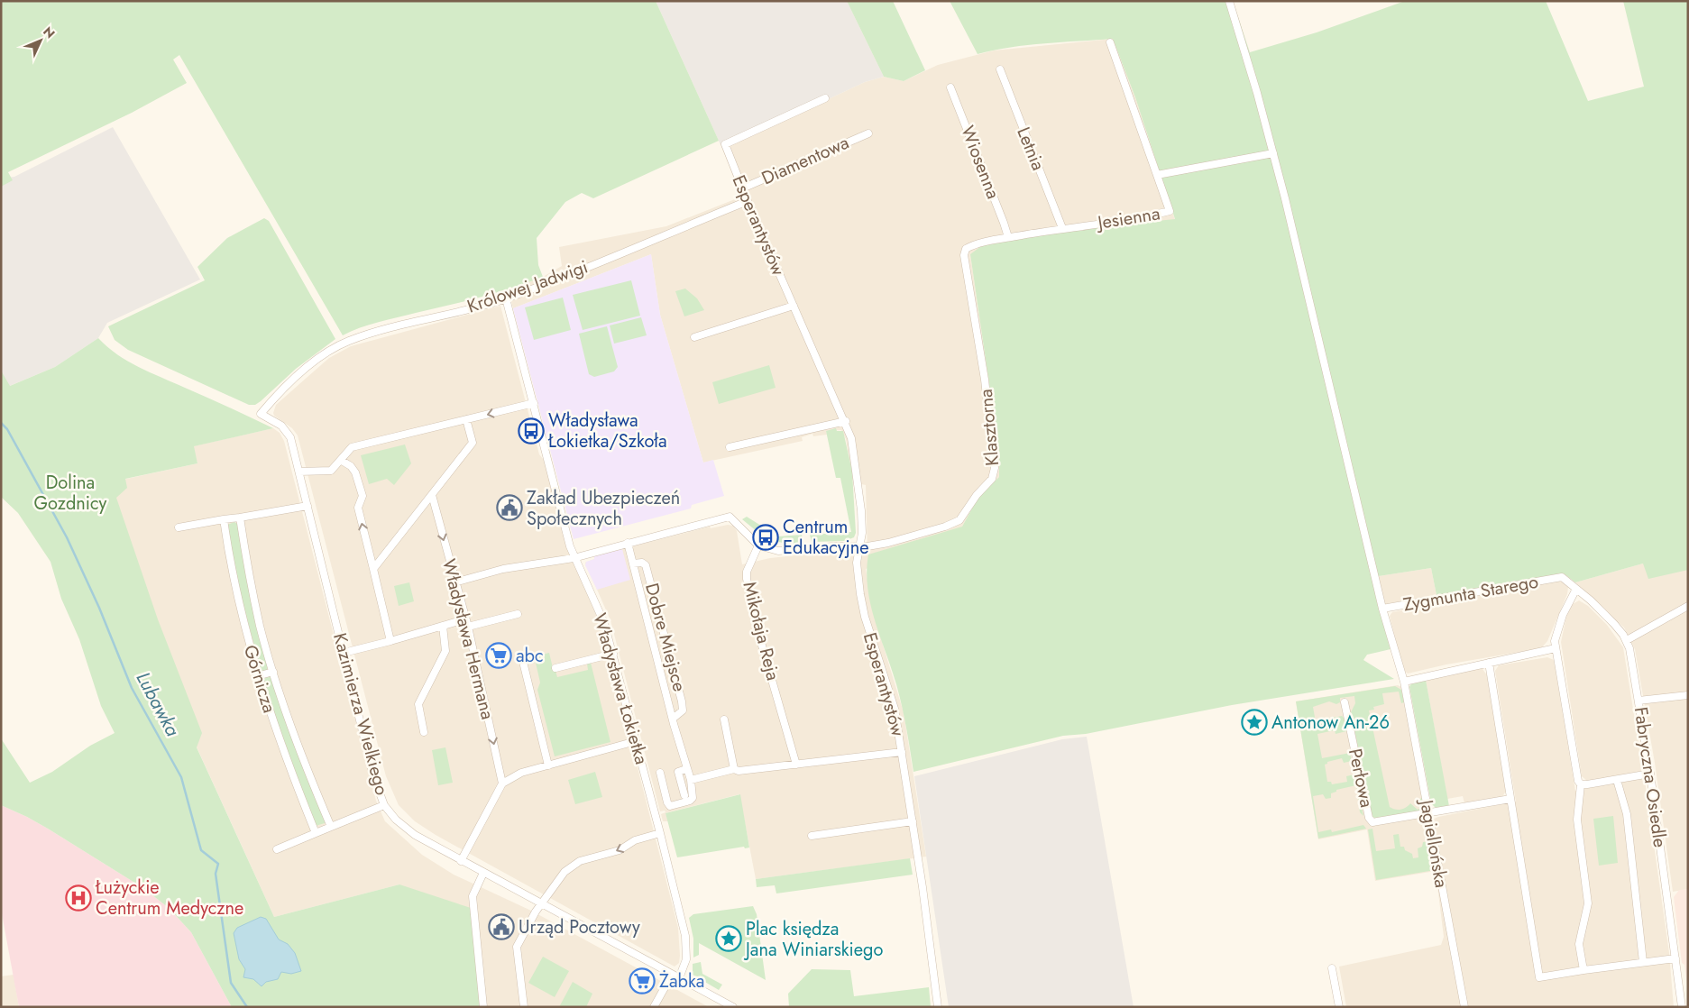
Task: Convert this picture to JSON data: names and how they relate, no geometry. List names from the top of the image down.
{
  "streets": {
    "street": [
      "Letnia",
      "Diamentowa",
      "Wiosenna",
      "Jesienna",
      "Esperantystów",
      "Królowej Jadwigi",
      "Klasztorna",
      "Zygmunta Starego",
      "Mikołaja Reja",
      "Dobre Miejsce",
      "Władysława Hermana",
      "Górnicza",
      "Władysława Łokietka",
      "Kazimierza Wielkiego",
      "Fabryczna Osiedle",
      "Perłowa",
      "Jagiellońska"
    ]
  },
  "crossings": [
    ["Letnia", "Jesienna"],
    ["Diamentowa", "Esperantystów"],
    ["Wiosenna", "Jesienna"],
    ["Jesienna", "Klasztorna"],
    ["Esperantystów", "Królowej Jadwigi"],
    ["Esperantystów", "Klasztorna"],
    ["Królowej Jadwigi", "Władysława Łokietka"],
    ["Królowej Jadwigi", "Kazimierza Wielkiego"],
    ["Zygmunta Starego", "Fabryczna Osiedle"],
    ["Zygmunta Starego", "Jagiellońska"],
    ["Władysława Łokietka", "Kazimierza Wielkiego"],
    ["Perłowa", "Jagiellońska"]
  ],
  "water": ["Lubawka"],
  "parks": ["Dolina Gozdnicy"],
  "places": {
    "bus stop": ["Władysława Łokietka/Szkoła", "Centrum Edukacyjne"],
    "public building": ["Zakład Ubezpieczeń Społecznych", "Urząd Pocztowy"],
    "supermarket": ["abc", "Żabka"],
    "place": ["Antonow An-26", "Plac księdza Jana Winiarskiego"],
    "hospital": ["Łużyckie Centrum Medyczne"]
  },
  "north": "top right"
}
